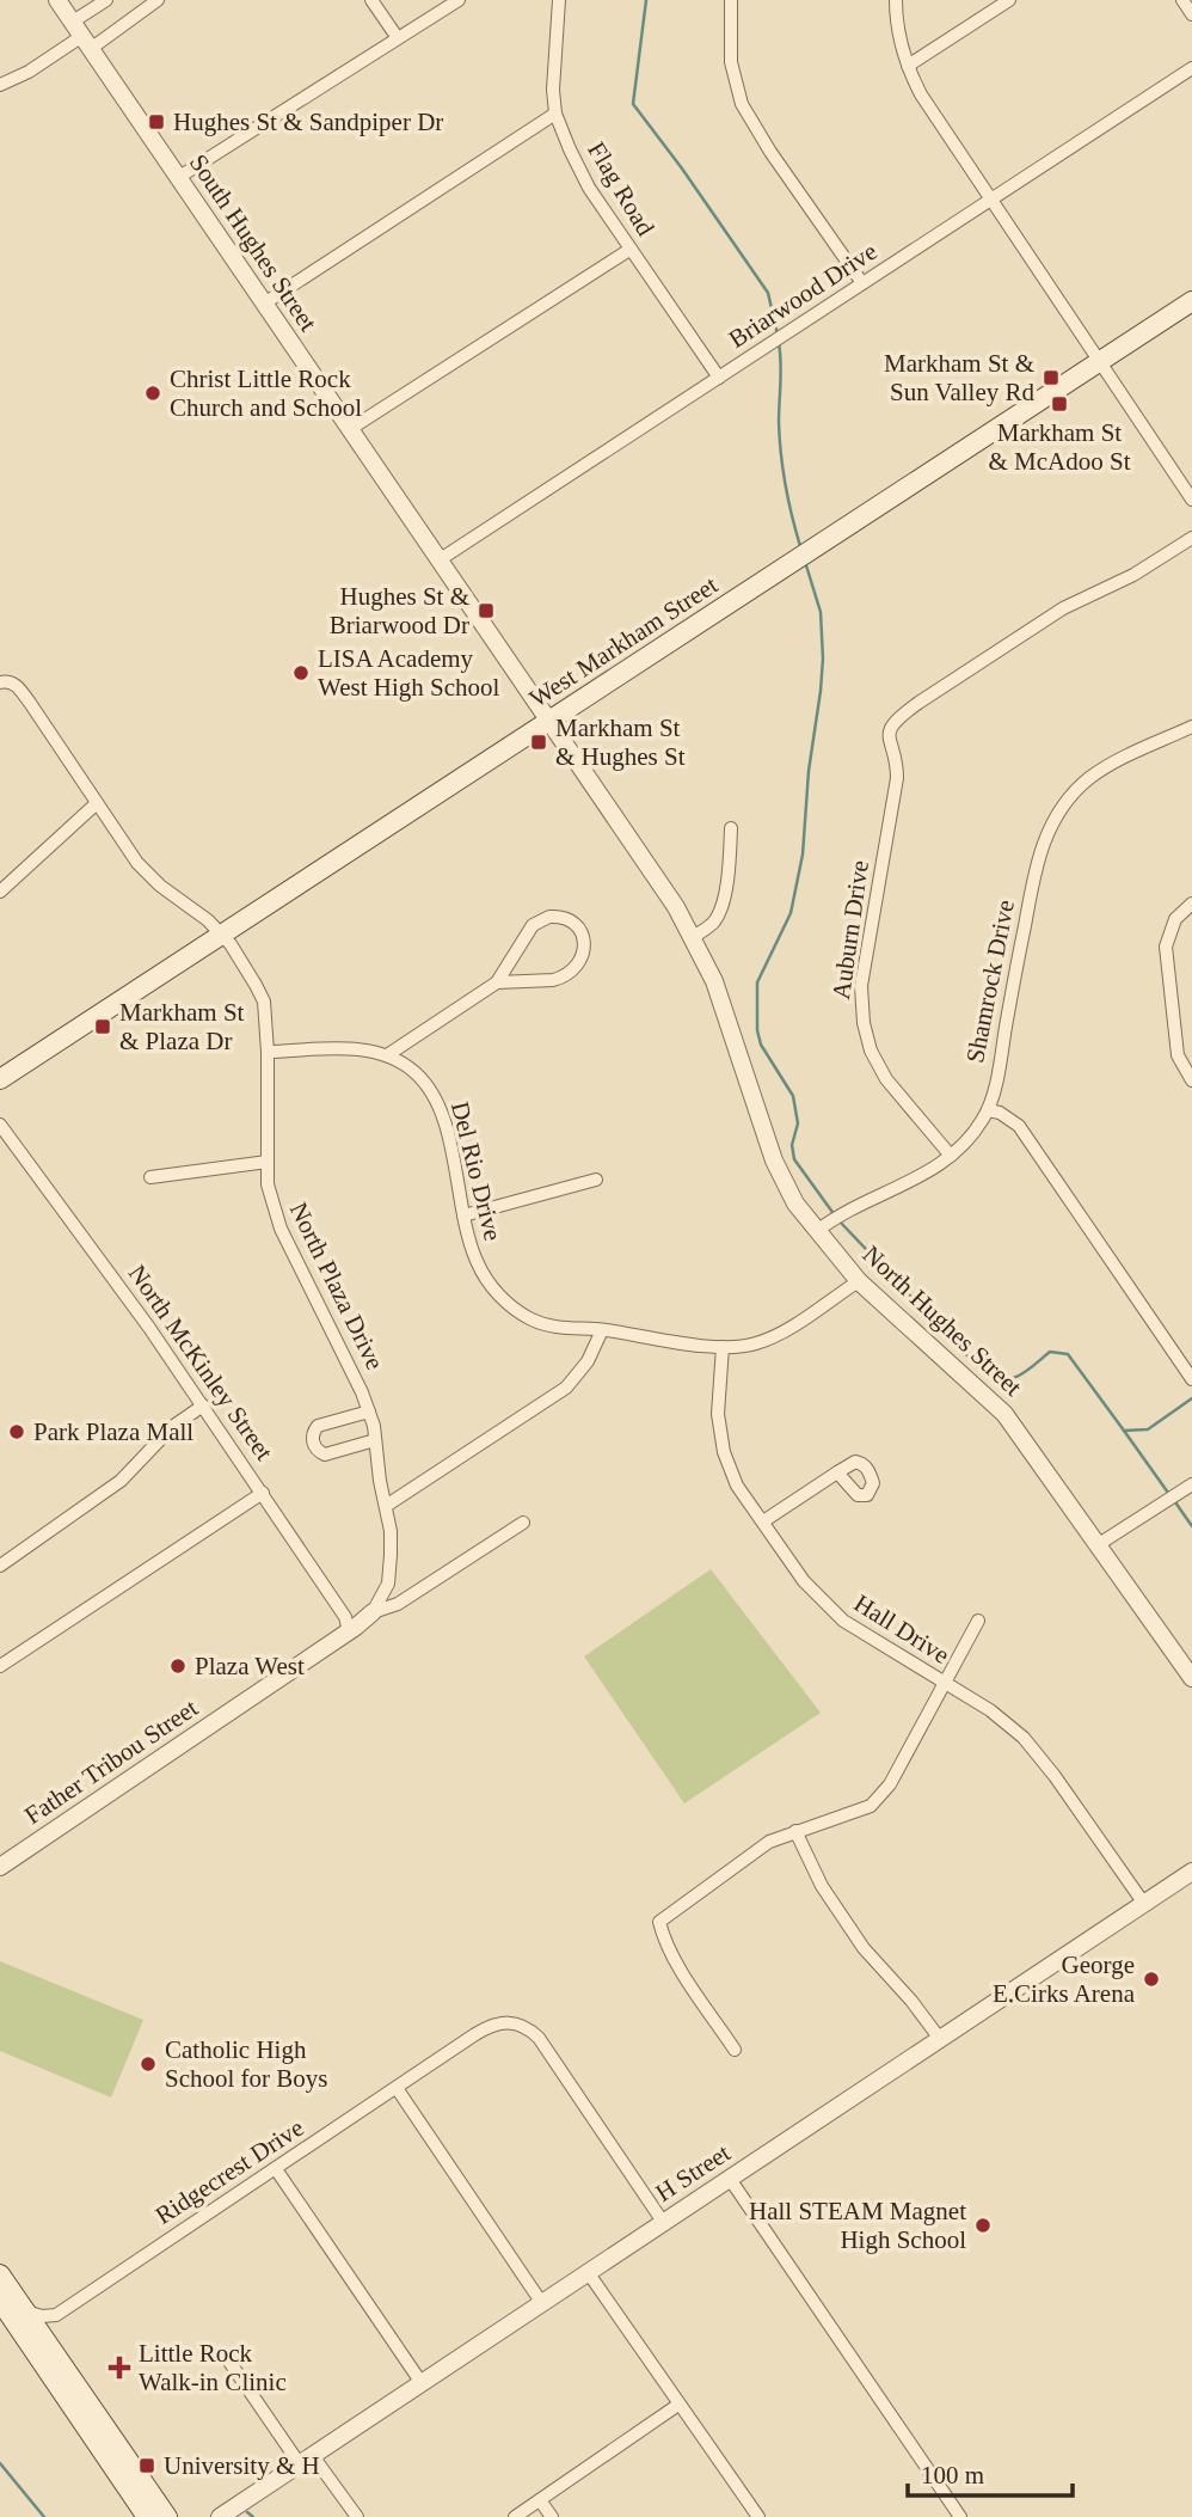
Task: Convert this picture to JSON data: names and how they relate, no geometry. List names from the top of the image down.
{
  "streets": {
    "main road": ["West Markham Street"],
    "street": [
      "Flag Road",
      "South Hughes Street",
      "Briarwood Drive",
      "Auburn Drive",
      "Shamrock Drive",
      "Del Rio Drive",
      "North Plaza Drive",
      "North Hughes Street",
      "North McKinley Street",
      "Hall Drive",
      "Father Tribou Street",
      "Ridgecrest Drive",
      "H Street"
    ]
  },
  "crossings": [
    ["Flag Road", "Briarwood Drive"],
    ["South Hughes Street", "Briarwood Drive"],
    ["South Hughes Street", "West Markham Street"],
    ["South Hughes Street", "North Hughes Street"],
    ["West Markham Street", "North Plaza Drive"],
    ["West Markham Street", "North Hughes Street"],
    ["Auburn Drive", "Shamrock Drive"],
    ["Shamrock Drive", "North Hughes Street"],
    ["Del Rio Drive", "North Plaza Drive"],
    ["Del Rio Drive", "North Hughes Street"],
    ["Del Rio Drive", "Hall Drive"],
    ["North Plaza Drive", "Father Tribou Street"],
    ["North McKinley Street", "Father Tribou Street"],
    ["Hall Drive", "H Street"],
    ["Ridgecrest Drive", "H Street"]
  ],
  "places": {
    "transit": [
      "Hughes St & Sandpiper Dr",
      "Markham St & Sun Valley Rd",
      "Markham St & McAdoo St",
      "Hughes St & Briarwood Dr",
      "Markham St & Hughes St",
      "Markham St & Plaza Dr",
      "University & H"
    ],
    "other": [
      "Christ Little Rock Church and School",
      "LISA Academy West High School",
      "Park Plaza Mall",
      "Plaza West",
      "George E.Cirks Arena",
      "Catholic High School for Boys",
      "Hall STEAM Magnet High School"
    ],
    "health": ["Little Rock Walk-in Clinic"]
  },
  "scale_bar": "100 m"
}
